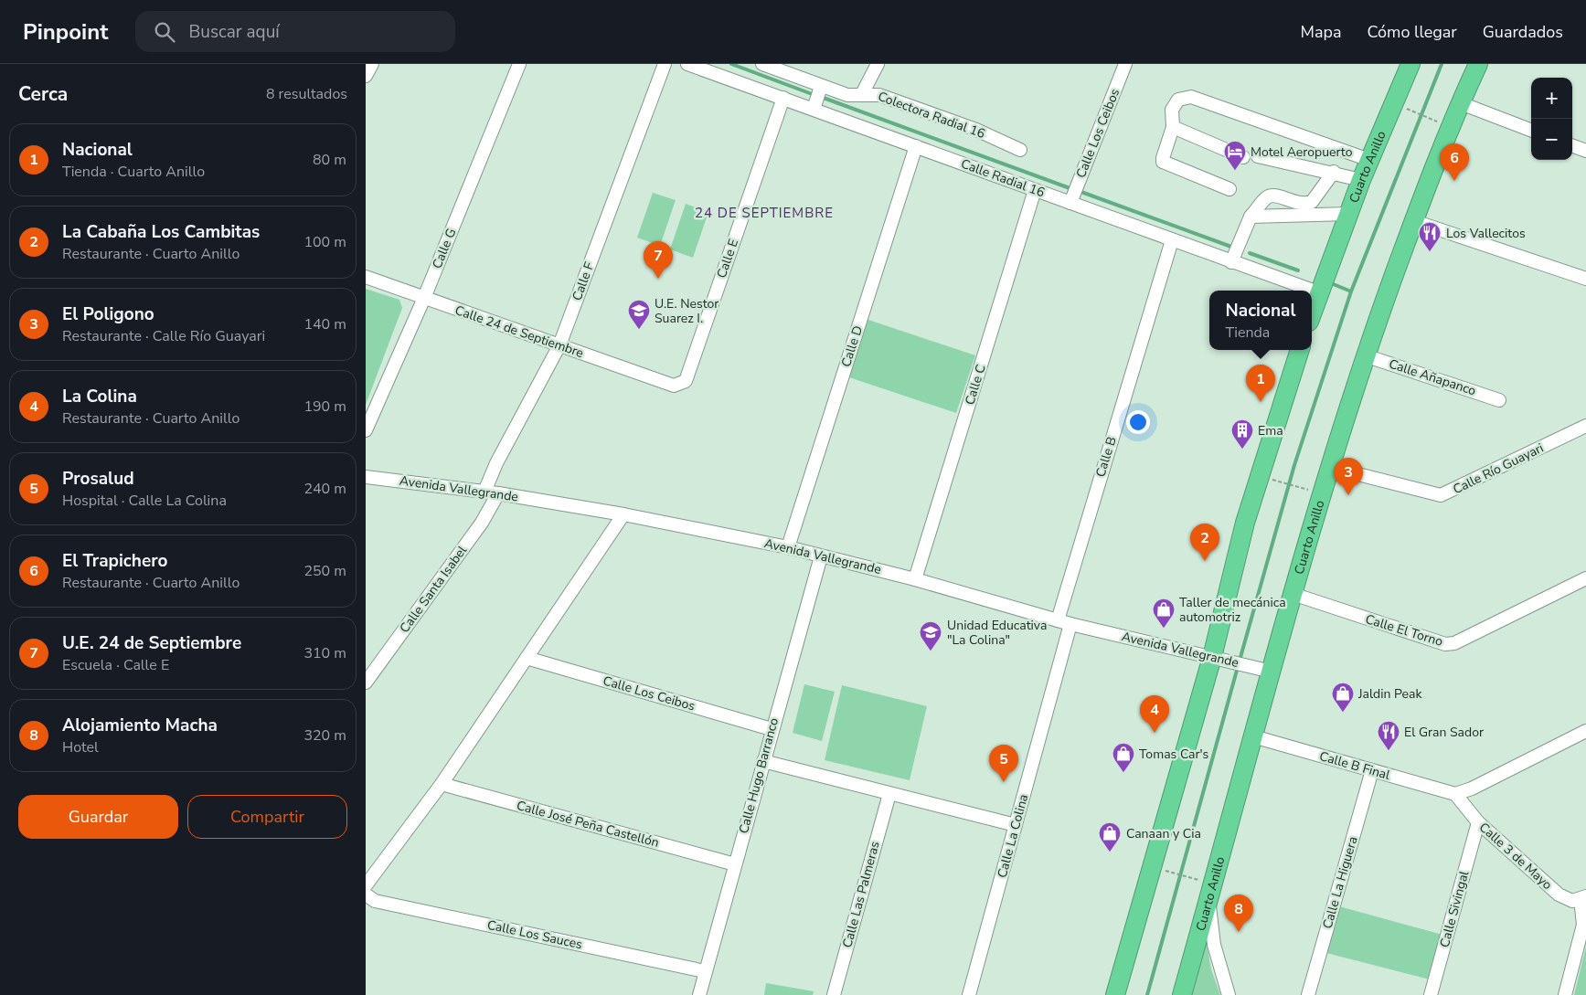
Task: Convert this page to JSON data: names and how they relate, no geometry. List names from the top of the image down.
{
  "streets": {
    "highway": ["Cuarto Anillo"],
    "street": [
      "Colectora Radial 16",
      "Calle Los Ceibos",
      "Calle Radial 16",
      "Calle G",
      "Calle E",
      "Calle F",
      "Calle 24 de Septiembre",
      "Calle D",
      "Calle Añapanco",
      "Calle C",
      "Calle B",
      "Calle Río Guayari",
      "Avenida Vallegrande",
      "Calle Santa Isabel",
      "Calle El Torno",
      "Calle B Final",
      "Calle Hugo Barranco",
      "Calle José Peña Castellón",
      "Calle La Colina",
      "Calle 3 de Mayo",
      "Calle La Higuera",
      "Calle Las Palmeras",
      "Calle Sivingal",
      "Calle Los Sauces"
    ]
  },
  "crossings": [
    ["Colectora Radial 16", "Calle Radial 16"],
    ["Calle Los Ceibos", "Calle Radial 16"],
    ["Calle Los Ceibos", "Calle Hugo Barranco"],
    ["Cuarto Anillo", "Calle Radial 16"],
    ["Cuarto Anillo", "Calle Añapanco"],
    ["Cuarto Anillo", "Calle Río Guayari"],
    ["Cuarto Anillo", "Avenida Vallegrande"],
    ["Cuarto Anillo", "Calle El Torno"],
    ["Cuarto Anillo", "Calle B Final"],
    ["Calle Radial 16", "Calle E"],
    ["Calle Radial 16", "Calle D"],
    ["Calle Radial 16", "Calle C"],
    ["Calle Radial 16", "Calle B"],
    ["Calle G", "Calle 24 de Septiembre"],
    ["Calle E", "Calle 24 de Septiembre"],
    ["Calle F", "Calle 24 de Septiembre"],
    ["Calle F", "Avenida Vallegrande"],
    ["Calle D", "Avenida Vallegrande"],
    ["Calle C", "Avenida Vallegrande"],
    ["Calle B", "Avenida Vallegrande"],
    ["Avenida Vallegrande", "Calle Santa Isabel"],
    ["Avenida Vallegrande", "Calle Hugo Barranco"],
    ["Avenida Vallegrande", "Calle La Colina"],
    ["Calle B Final", "Calle 3 de Mayo"],
    ["Calle B Final", "Calle La Higuera"],
    ["Calle Hugo Barranco", "Calle José Peña Castellón"],
    ["Calle Hugo Barranco", "Calle Los Sauces"],
    ["Calle 3 de Mayo", "Calle Sivingal"]
  ],
  "districts": ["24 DE SEPTIEMBRE"],
  "places": {
    "hotel": ["Motel Aeropuerto"],
    "restaurant": ["Los Vallecitos", "El Gran Sador"],
    "school or university": ["U.E. Nestor Suarez I.", "Unidad Educativa \"La Colina\""],
    "building": ["Ema"],
    "shop": [
      "Taller de mecánica automotriz",
      "Jaldin Peak",
      "Tomas Car's",
      "Canaan y Cia"
    ]
  },
  "page": {
    "header": "Pinpoint",
    "search": "Buscar aquí",
    "nav": ["Mapa", "Cómo llegar", "Guardados"],
    "heading": ["Cerca", "8 resultados"],
    "map_buttons": ["+", "−"],
    "list": [
      {
        "mark": "1",
        "name": "Nacional",
        "note": "Tienda · Cuarto Anillo",
        "value": "80 m"
      },
      {
        "mark": "2",
        "name": "La Cabaña Los Cambitas",
        "note": "Restaurante · Cuarto Anillo",
        "value": "100 m"
      },
      {
        "mark": "3",
        "name": "El Poligono",
        "note": "Restaurante · Calle Río Guayari",
        "value": "140 m"
      },
      {
        "mark": "4",
        "name": "La Colina",
        "note": "Restaurante · Cuarto Anillo",
        "value": "190 m"
      },
      {
        "mark": "5",
        "name": "Prosalud",
        "note": "Hospital · Calle La Colina",
        "value": "240 m"
      },
      {
        "mark": "6",
        "name": "El Trapichero",
        "note": "Restaurante · Cuarto Anillo",
        "value": "250 m"
      },
      {
        "mark": "7",
        "name": "U.E. 24 de Septiembre",
        "note": "Escuela · Calle E",
        "value": "310 m"
      },
      {
        "mark": "8",
        "name": "Alojamiento Macha",
        "note": "Hotel",
        "value": "320 m"
      }
    ],
    "pins": [
      "6",
      "7",
      "1",
      "3",
      "2",
      "4",
      "5",
      "8"
    ],
    "popup": ["Nacional", "Tienda"],
    "buttons": ["Guardar", "Compartir"]
  }
}
